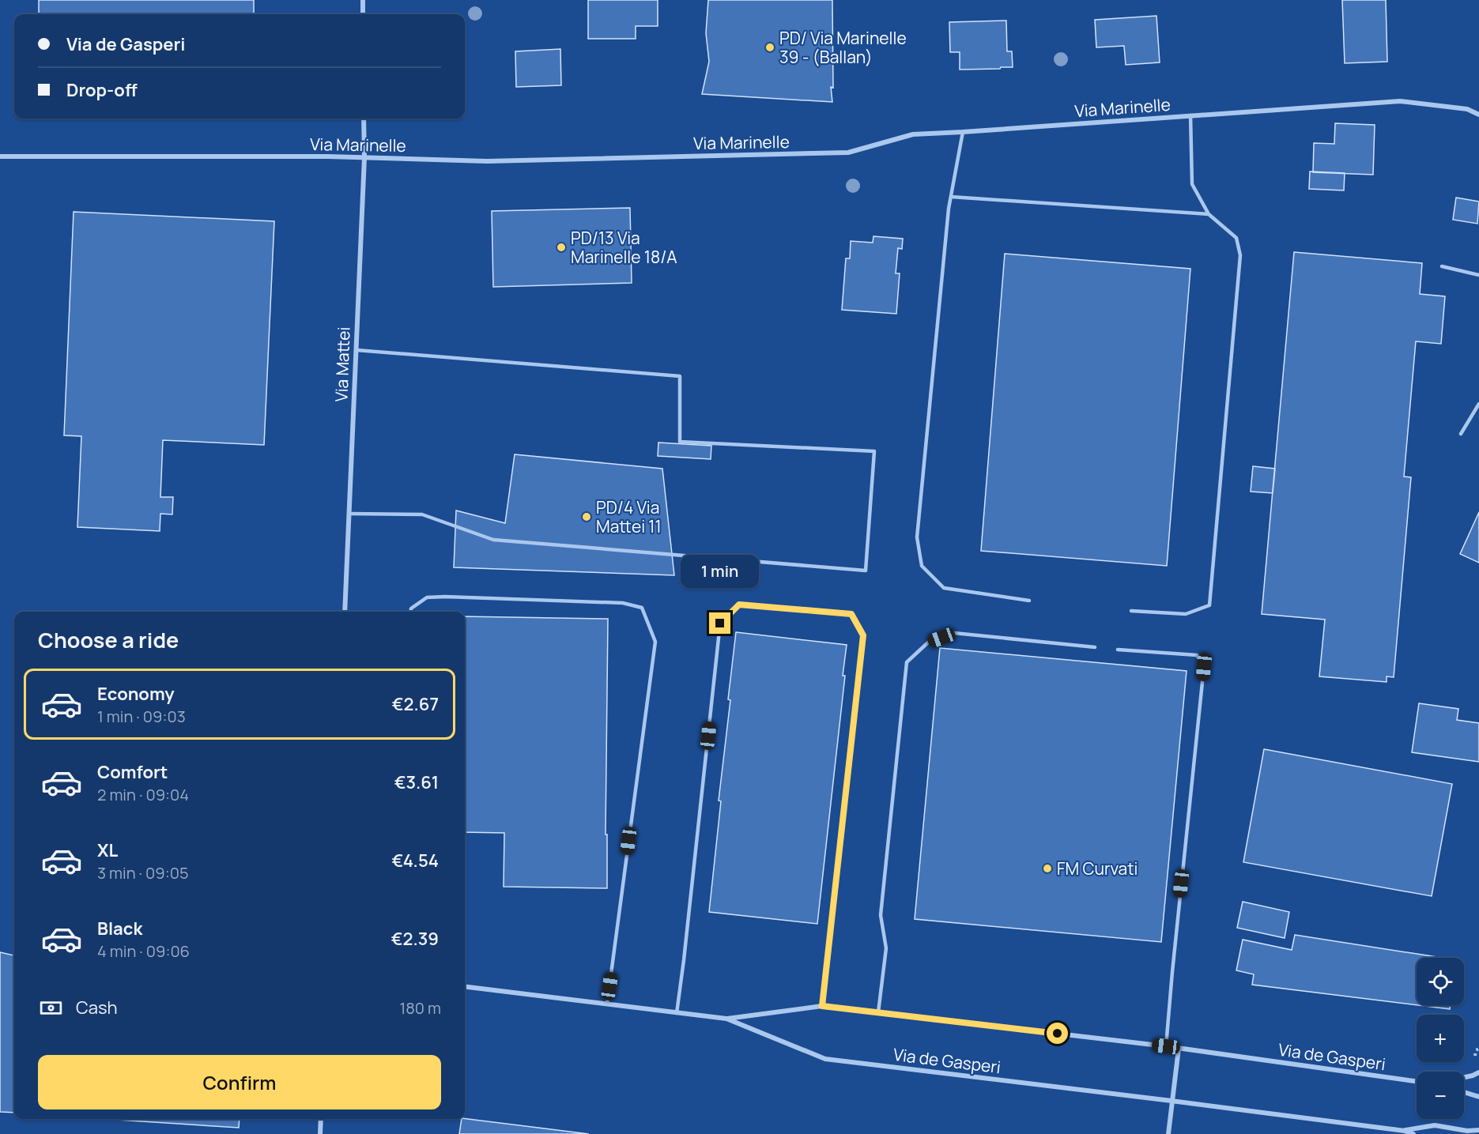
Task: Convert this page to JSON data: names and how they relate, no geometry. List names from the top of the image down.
{
  "streets": {
    "street": ["Via Marinelle", "Via Mattei", "Via de Gasperi"]
  },
  "crossings": [
    ["Via Marinelle", "Via Mattei"]
  ],
  "places": [
    "PD/ Via Marinelle 39 - (Ballan)",
    "PD/13 Via Marinelle 18/A",
    "PD/4 Via Mattei 11",
    "FM Curvati"
  ],
  "page": {
    "banner": ["Via de Gasperi", "Drop-off"],
    "bubble": "1 min",
    "heading": "Choose a ride",
    "list": [
      {
        "name": "Economy",
        "note": "1 min · 09:03",
        "value": "€2.67"
      },
      {
        "name": "Comfort",
        "note": "2 min · 09:04",
        "value": "€3.61"
      },
      {
        "name": "XL",
        "note": "3 min · 09:05",
        "value": "€4.54"
      },
      {
        "name": "Black",
        "note": "4 min · 09:06",
        "value": "€2.39"
      }
    ],
    "map_buttons": ["+", "−"],
    "pay": ["Cash", "180 m"],
    "buttons": "Confirm"
  }
}
